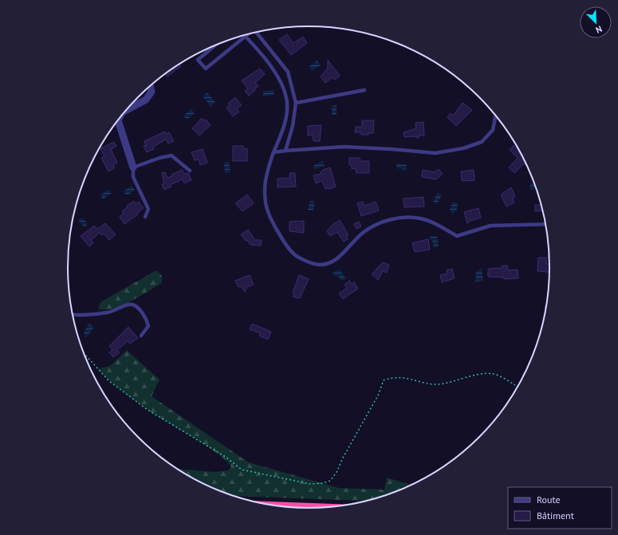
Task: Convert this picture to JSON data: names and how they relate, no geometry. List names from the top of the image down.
{
  "legend": ["Route", "Bâtiment"],
  "north": "bottom right"
}
